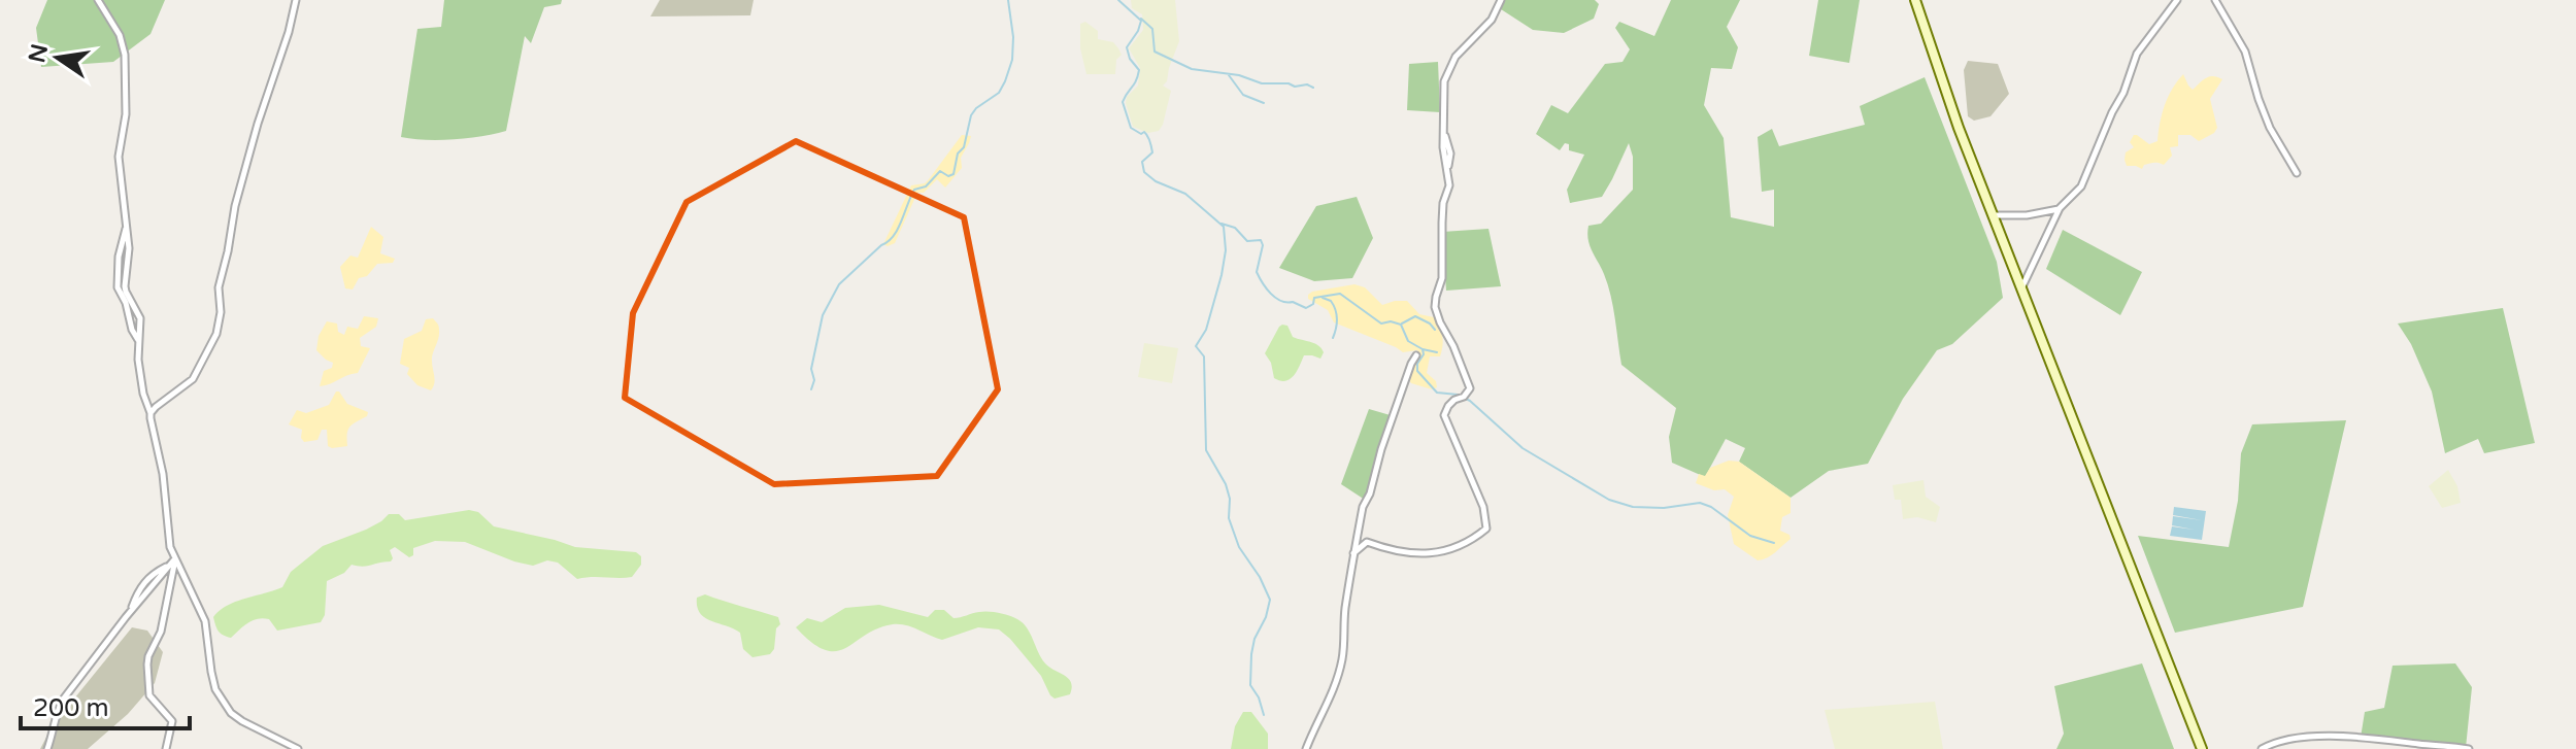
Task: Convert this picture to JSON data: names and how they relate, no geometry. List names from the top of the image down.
{
  "scale_bar": "200 m",
  "north": "left"
}
